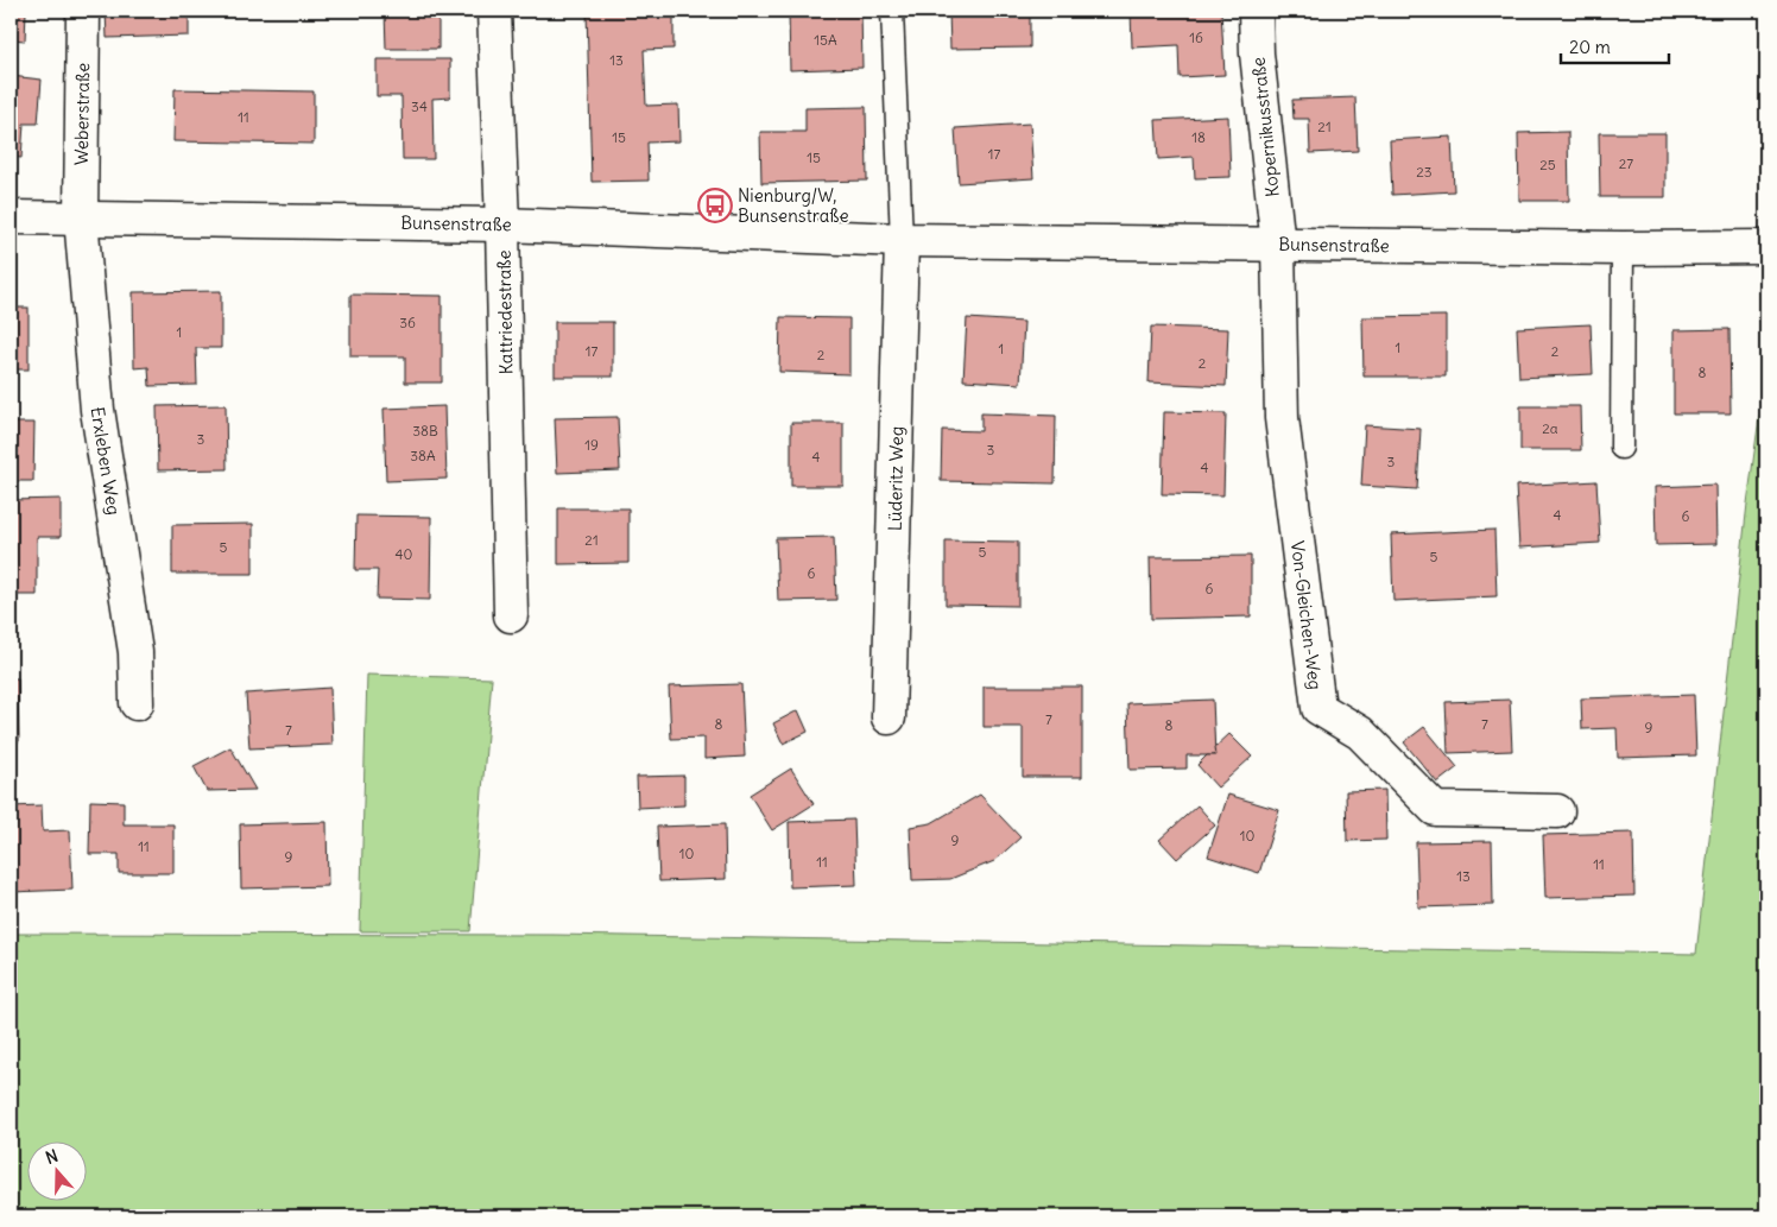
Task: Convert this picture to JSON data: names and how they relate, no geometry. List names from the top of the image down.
{
  "streets": {
    "street": [
      "Weberstraße",
      "Kopernikusstraße",
      "Bunsenstraße",
      "Kattriedestraße",
      "Erxleben Weg",
      "Lüderitz Weg",
      "Von-Gleichen-Weg"
    ]
  },
  "crossings": [
    ["Weberstraße", "Bunsenstraße"],
    ["Weberstraße", "Erxleben Weg"],
    ["Kopernikusstraße", "Bunsenstraße"],
    ["Kopernikusstraße", "Von-Gleichen-Weg"],
    ["Bunsenstraße", "Kattriedestraße"],
    ["Bunsenstraße", "Erxleben Weg"],
    ["Bunsenstraße", "Lüderitz Weg"],
    ["Bunsenstraße", "Von-Gleichen-Weg"]
  ],
  "places": {
    "bus stop": ["Nienburg/W, Bunsenstraße"]
  },
  "house_numbers": [
    "16",
    "15A",
    "13",
    "34",
    "11",
    "21",
    "15",
    "18",
    "17",
    "15",
    "27",
    "25",
    "23",
    "36",
    "1",
    "1",
    "1",
    "17",
    "2",
    "2",
    "2",
    "8",
    "2a",
    "38B",
    "3",
    "19",
    "3",
    "38A",
    "4",
    "3",
    "4",
    "4",
    "6",
    "21",
    "5",
    "5",
    "40",
    "5",
    "6",
    "6",
    "7",
    "8",
    "7",
    "8",
    "9",
    "7",
    "10",
    "9",
    "11",
    "10",
    "9",
    "11",
    "11",
    "13"
  ],
  "scale_bar": "20 m",
  "north": "top"
}
